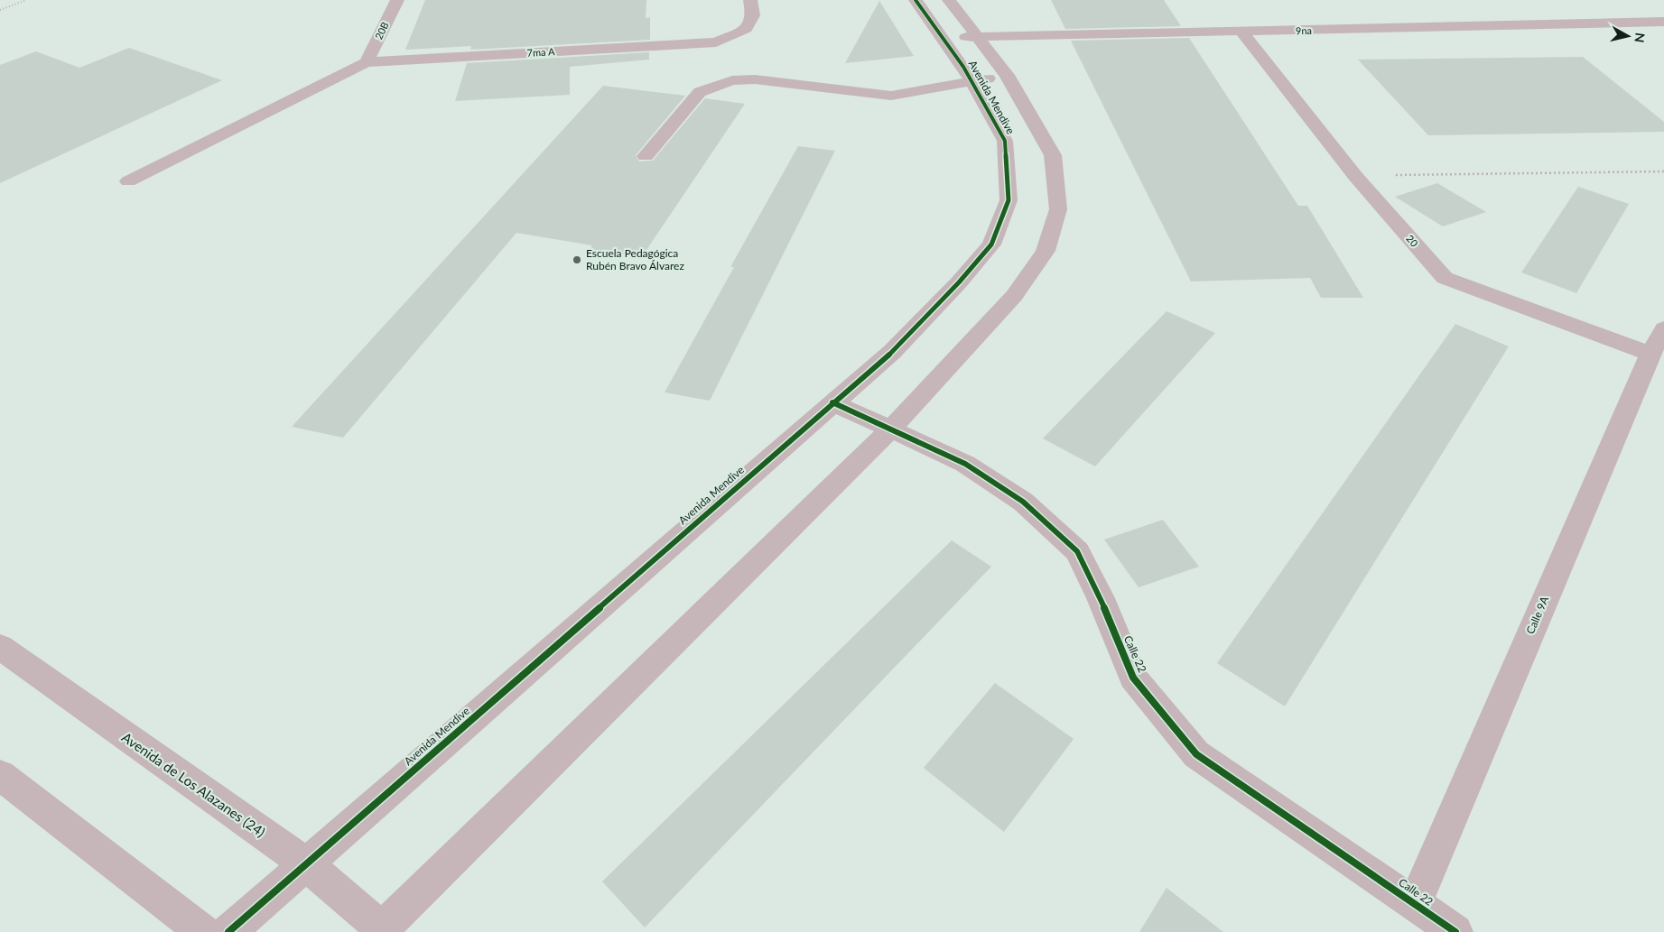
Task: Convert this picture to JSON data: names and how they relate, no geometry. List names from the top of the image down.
{
  "streets": {
    "street": [
      "20B",
      "9na",
      "7ma A",
      "Avenida Mendive",
      "20",
      "Calle 9A",
      "Calle 22",
      "Avenida de Los Alazanes (24)"
    ]
  },
  "crossings": [
    ["20B", "7ma A"],
    ["9na", "Avenida Mendive"],
    ["9na", "20"],
    ["Avenida Mendive", "Calle 22"],
    ["Avenida Mendive", "Avenida de Los Alazanes (24)"],
    ["20", "Calle 9A"],
    ["Calle 9A", "Calle 22"]
  ],
  "places": ["Escuela Pedagógica Rubén Bravo Álvarez"],
  "north": "right"
}
